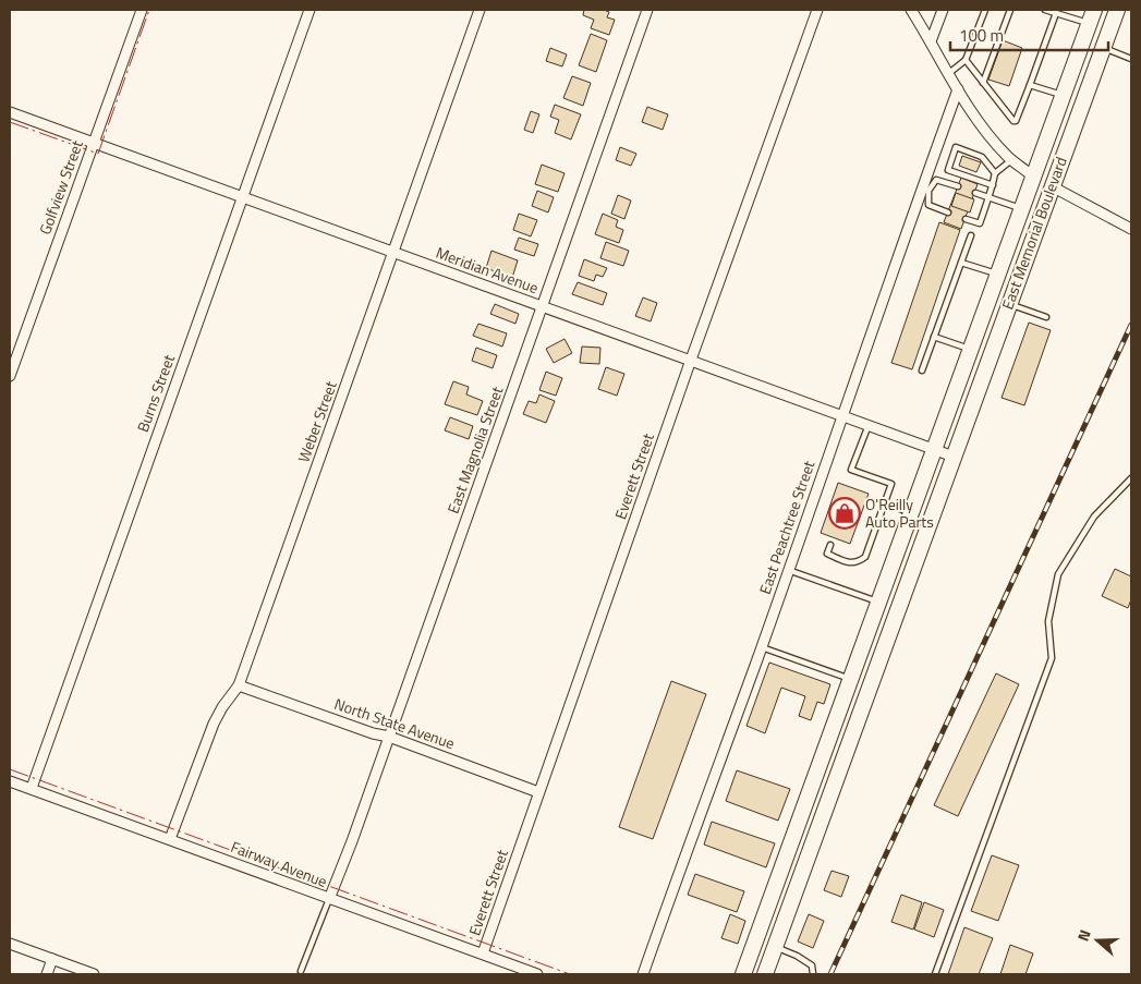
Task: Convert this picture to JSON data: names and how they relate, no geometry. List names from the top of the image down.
{
  "streets": {
    "main road": ["East Memorial Boulevard"],
    "street": [
      "Golfview Street",
      "Meridian Avenue",
      "Burns Street",
      "Weber Street",
      "East Magnolia Street",
      "Everett Street",
      "East Peachtree Street",
      "North State Avenue",
      "Fairway Avenue"
    ]
  },
  "crossings": [
    ["Golfview Street", "Meridian Avenue"],
    ["East Memorial Boulevard", "Meridian Avenue"],
    ["Meridian Avenue", "Burns Street"],
    ["Meridian Avenue", "Weber Street"],
    ["Meridian Avenue", "East Magnolia Street"],
    ["Meridian Avenue", "Everett Street"],
    ["Meridian Avenue", "East Peachtree Street"],
    ["Burns Street", "Fairway Avenue"],
    ["Weber Street", "North State Avenue"],
    ["Weber Street", "Fairway Avenue"],
    ["East Magnolia Street", "North State Avenue"],
    ["East Magnolia Street", "Fairway Avenue"],
    ["Everett Street", "North State Avenue"],
    ["Everett Street", "Fairway Avenue"]
  ],
  "places": {
    "shop": ["O'Reilly Auto Parts"]
  },
  "scale_bar": "100 m",
  "north": "left"
}
